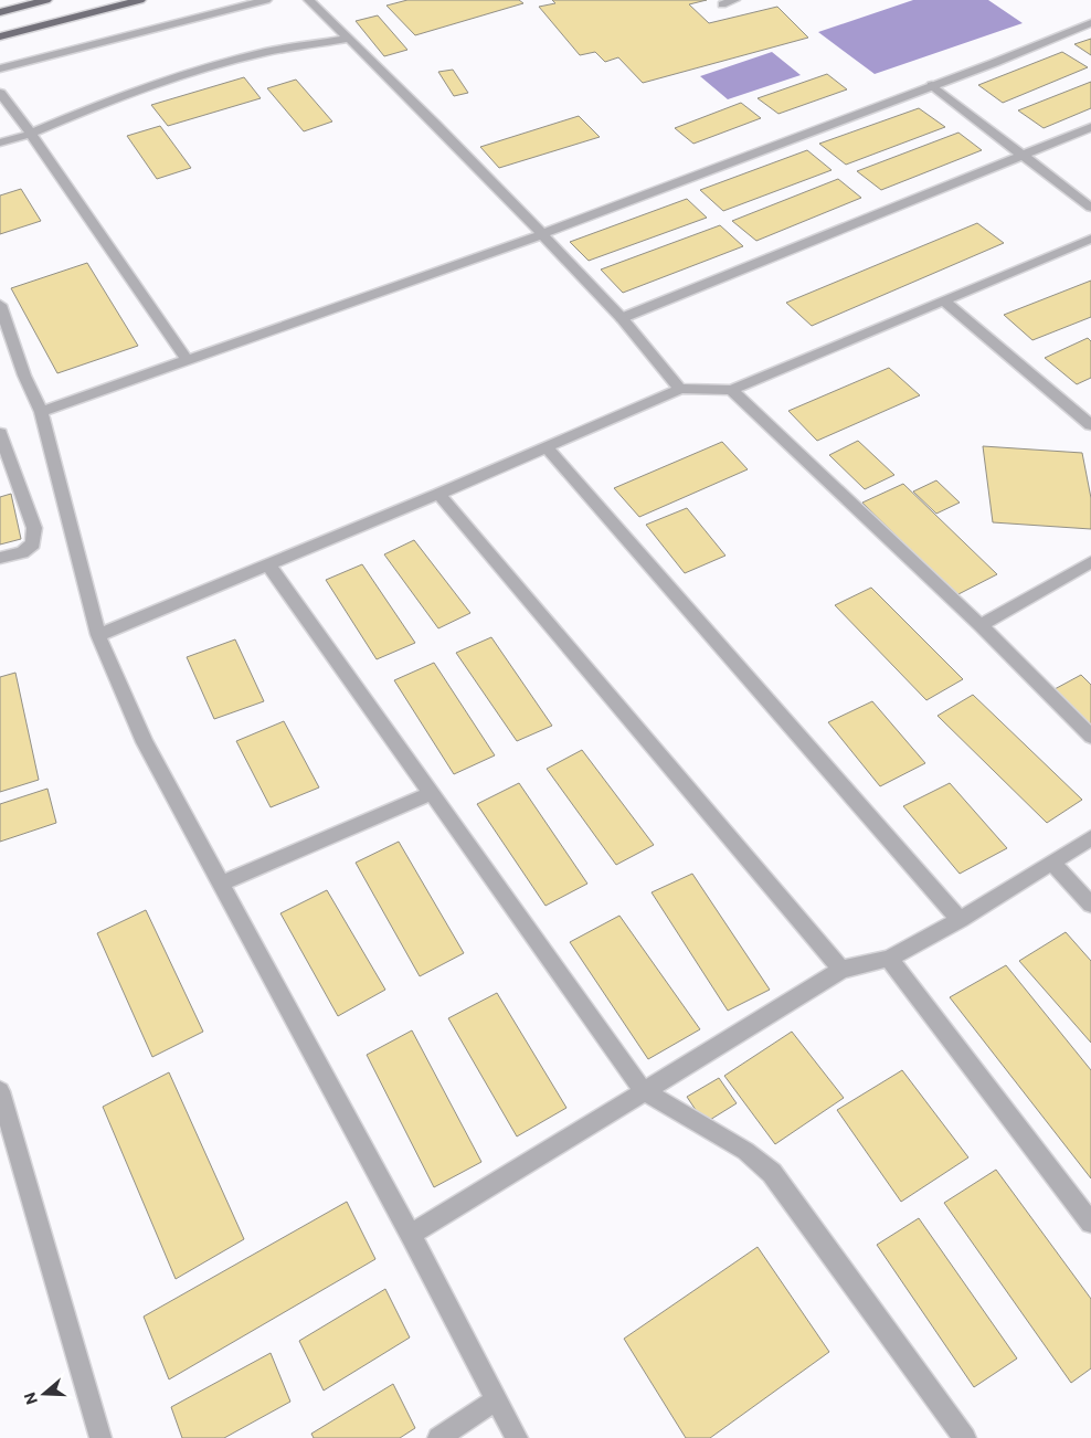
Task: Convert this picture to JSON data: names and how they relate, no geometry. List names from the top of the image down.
{
  "north": "left"
}
